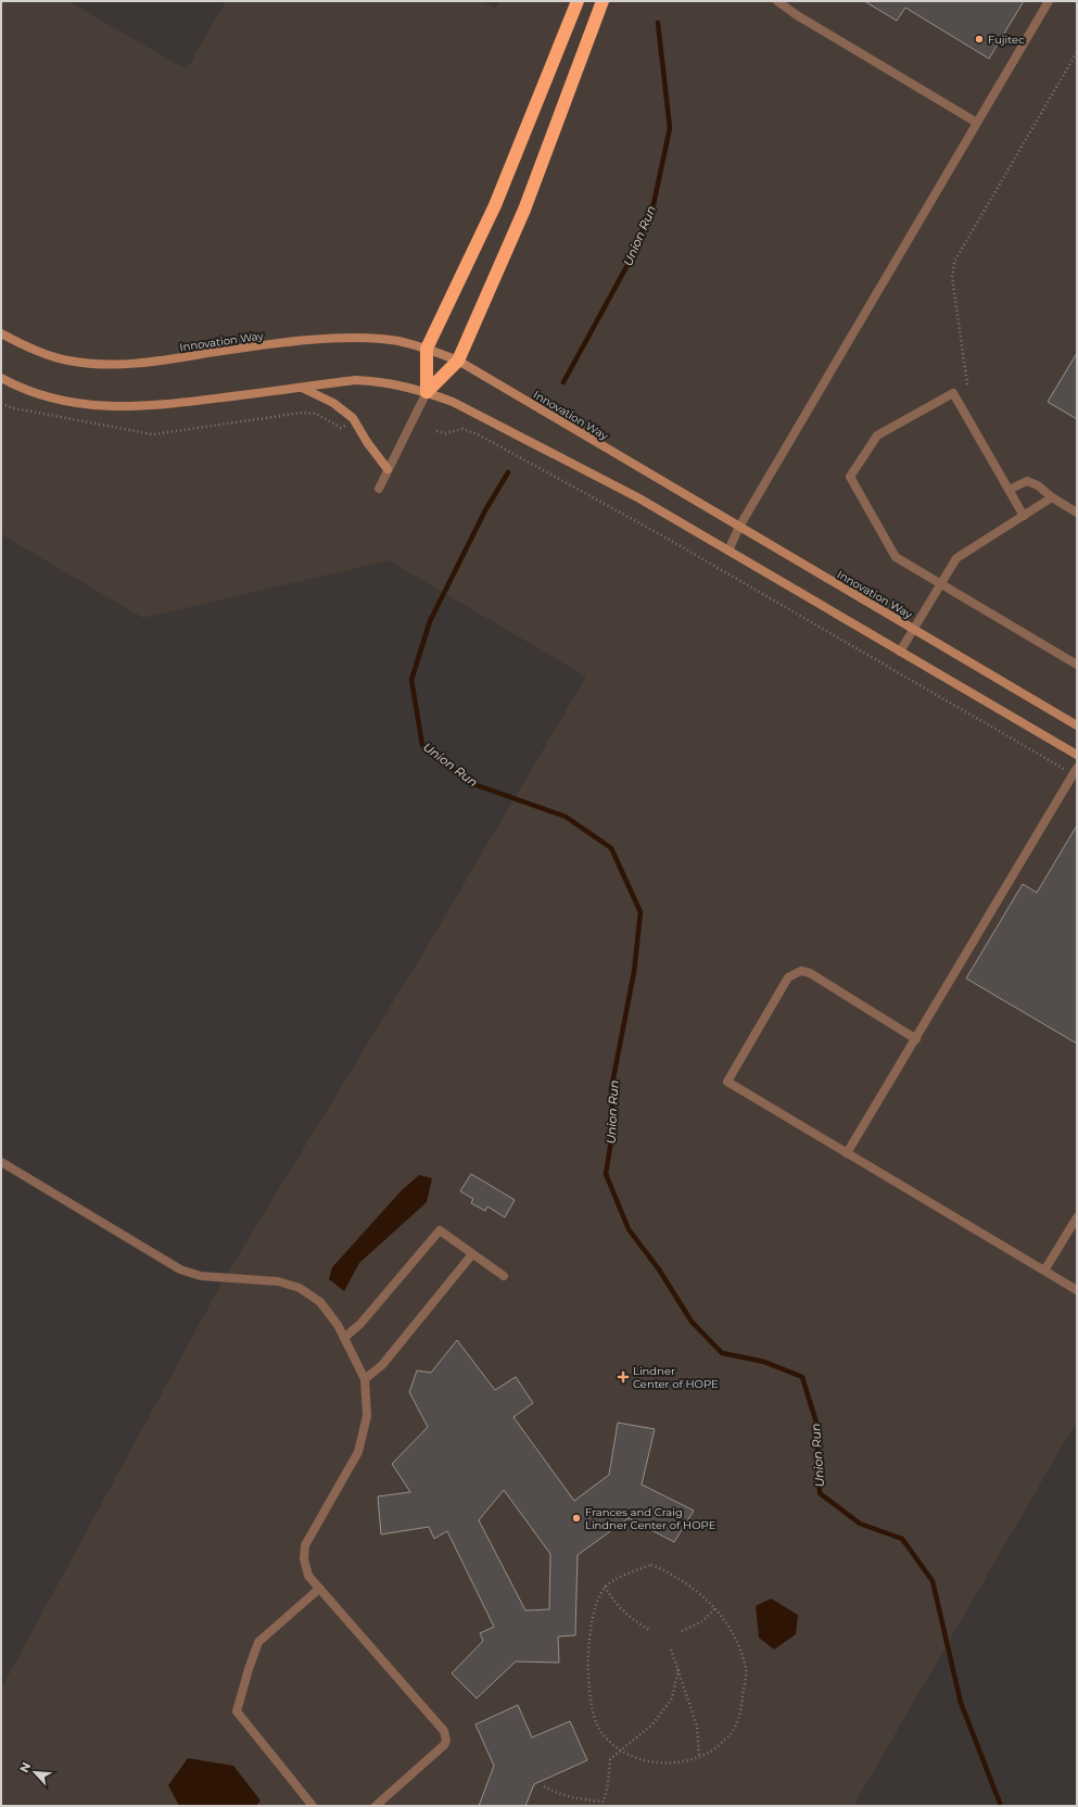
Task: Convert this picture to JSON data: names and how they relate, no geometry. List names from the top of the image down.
{
  "streets": {
    "main road": ["Innovation Way"]
  },
  "water": ["Union Run"],
  "places": {
    "other": ["Fujitec", "Frances and Craig Lindner Center of HOPE"],
    "health": ["Lindner Center of HOPE"]
  },
  "north": "top left"
}
